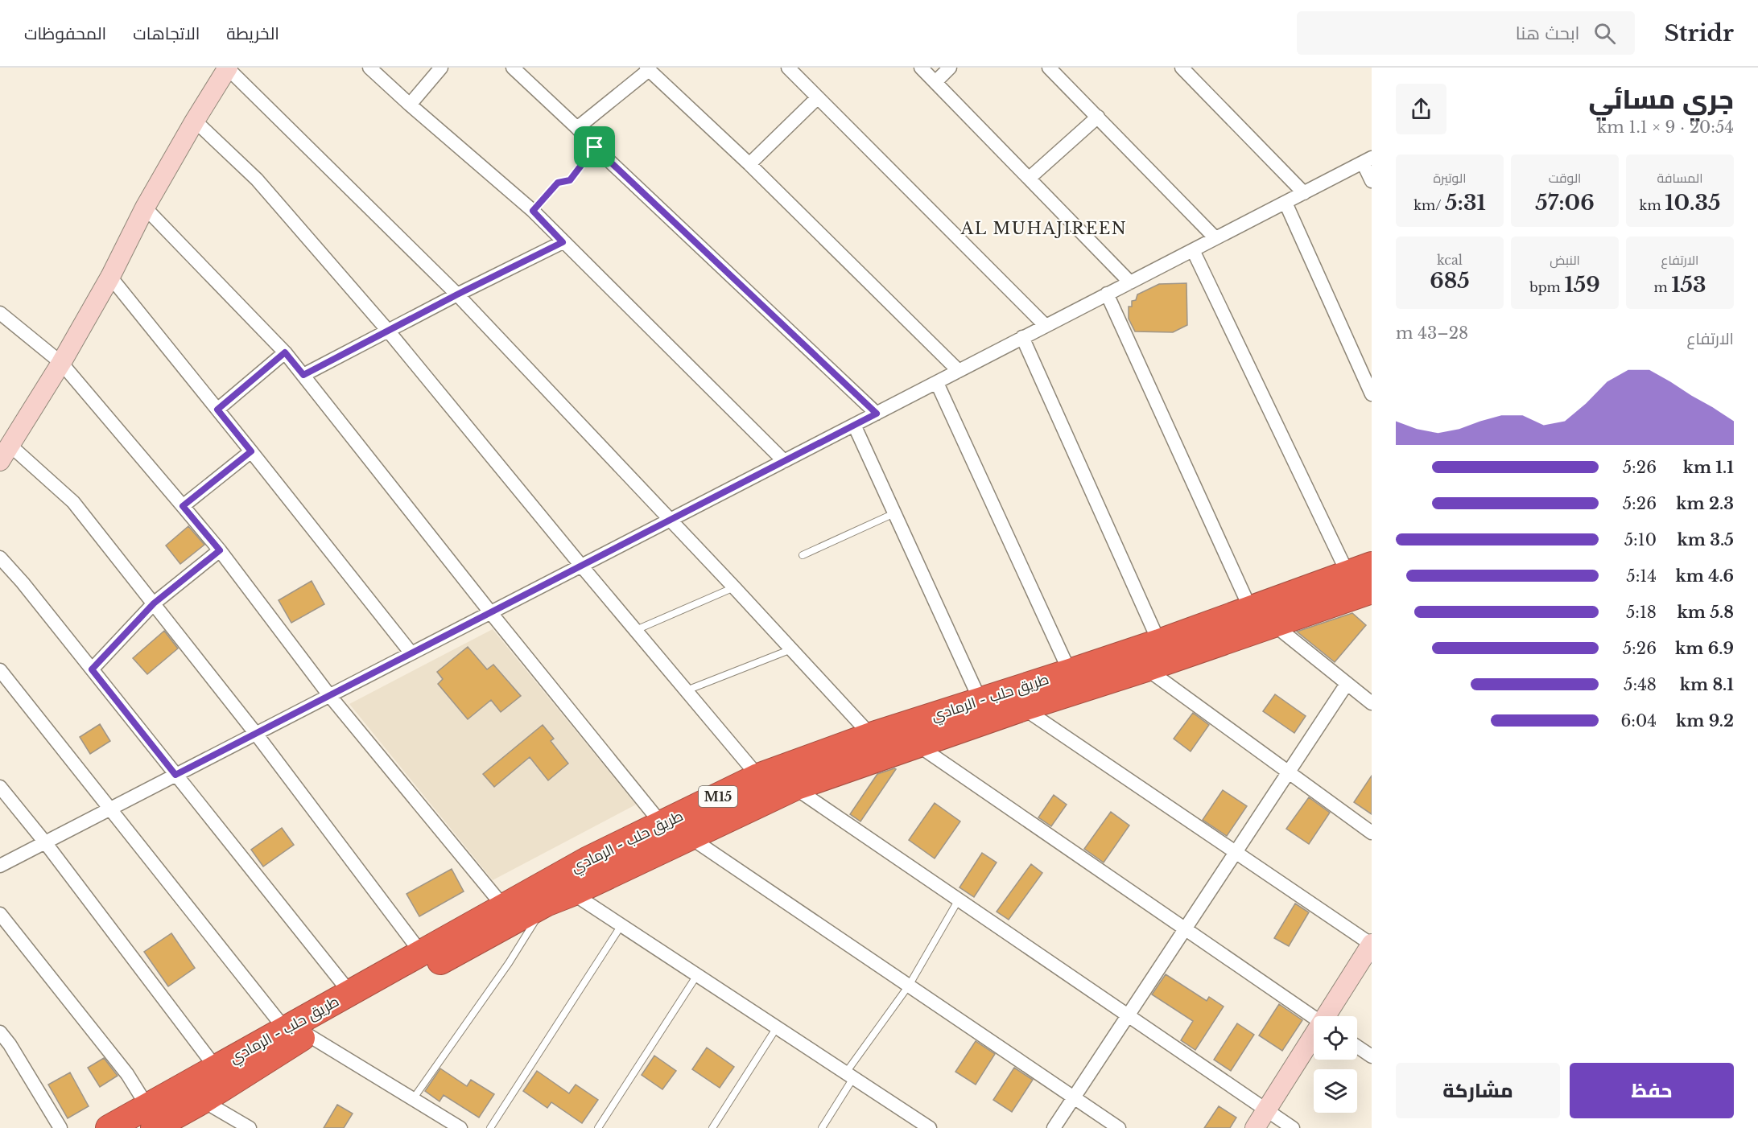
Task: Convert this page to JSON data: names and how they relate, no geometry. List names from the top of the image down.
{
  "streets": {
    "highway": ["طريق حلب - الرمادي", "M15"]
  },
  "districts": ["AL MUHAJIREEN"],
  "page": {
    "header": "Stridr",
    "search": "ابحث هنا",
    "nav": ["الخريطة", "الاتجاهات", "المحفوظات"],
    "heading": ["جري مسائي", "20:54 · 9 × 1.1 km"],
    "stats": [
      ["المسافة", "10.35 km"],
      ["الوقت", "57:06"],
      ["الوتيرة", "5:31 /km"],
      ["الارتفاع", "153 m"],
      ["النبض", "159 bpm"],
      ["kcal", "685"]
    ],
    "chart": ["الارتفاع", "28–43 m"],
    "list": [
      {
        "name": "1.1 km",
        "note": "5:26"
      },
      {
        "name": "2.3 km",
        "note": "5:26"
      },
      {
        "name": "3.5 km",
        "note": "5:10"
      },
      {
        "name": "4.6 km",
        "note": "5:14"
      },
      {
        "name": "5.8 km",
        "note": "5:18"
      },
      {
        "name": "6.9 km",
        "note": "5:26"
      },
      {
        "name": "8.1 km",
        "note": "5:48"
      },
      {
        "name": "9.2 km",
        "note": "6:04"
      }
    ],
    "buttons": ["حفظ", "مشاركة"]
  }
}
